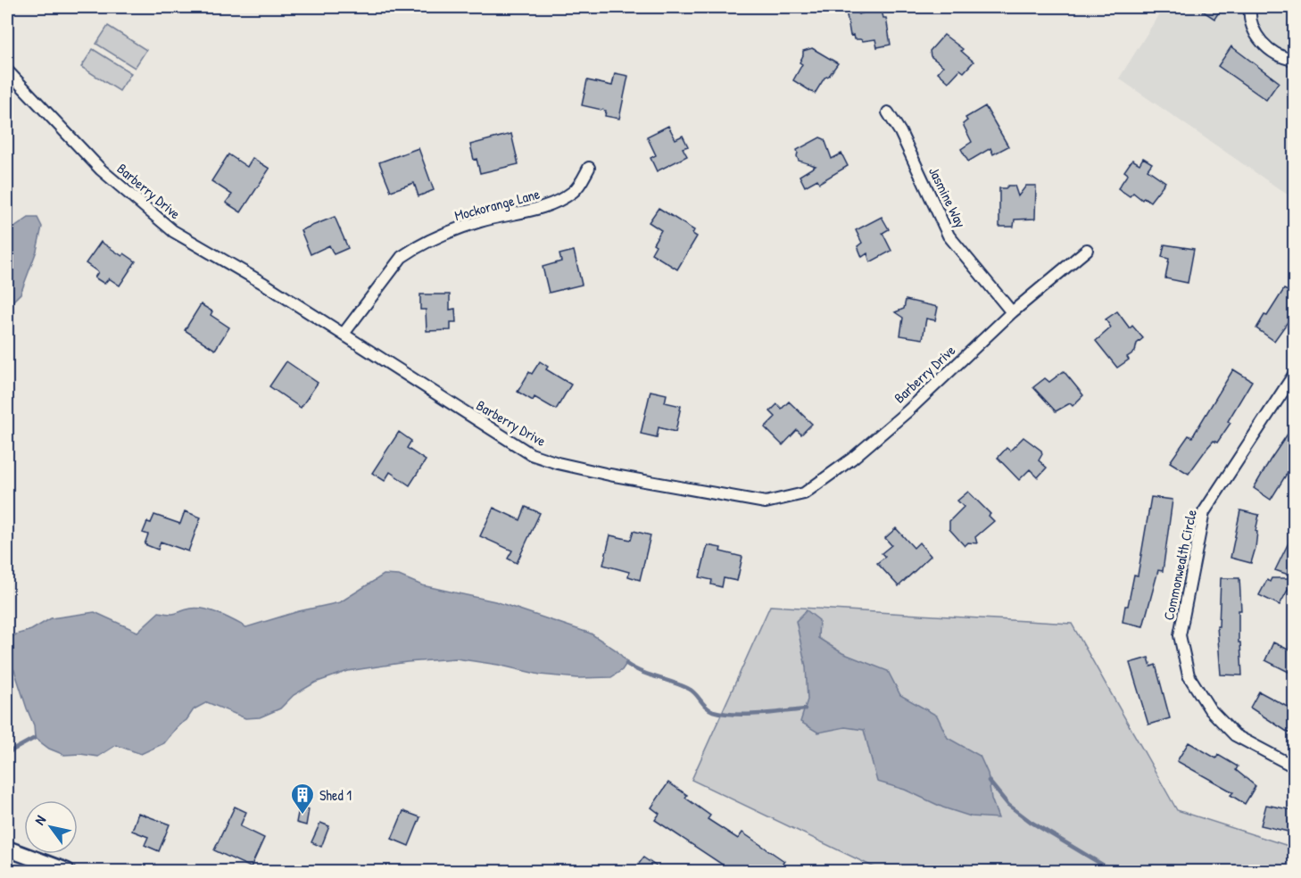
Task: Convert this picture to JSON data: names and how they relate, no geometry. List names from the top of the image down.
{
  "streets": {
    "street": [
      "Barberry Drive",
      "Jasmine Way",
      "Mockorange Lane",
      "Commonwealth Circle"
    ]
  },
  "crossings": [
    ["Barberry Drive", "Jasmine Way"],
    ["Barberry Drive", "Mockorange Lane"]
  ],
  "places": {
    "building": ["Shed 1"]
  },
  "north": "top left"
}
